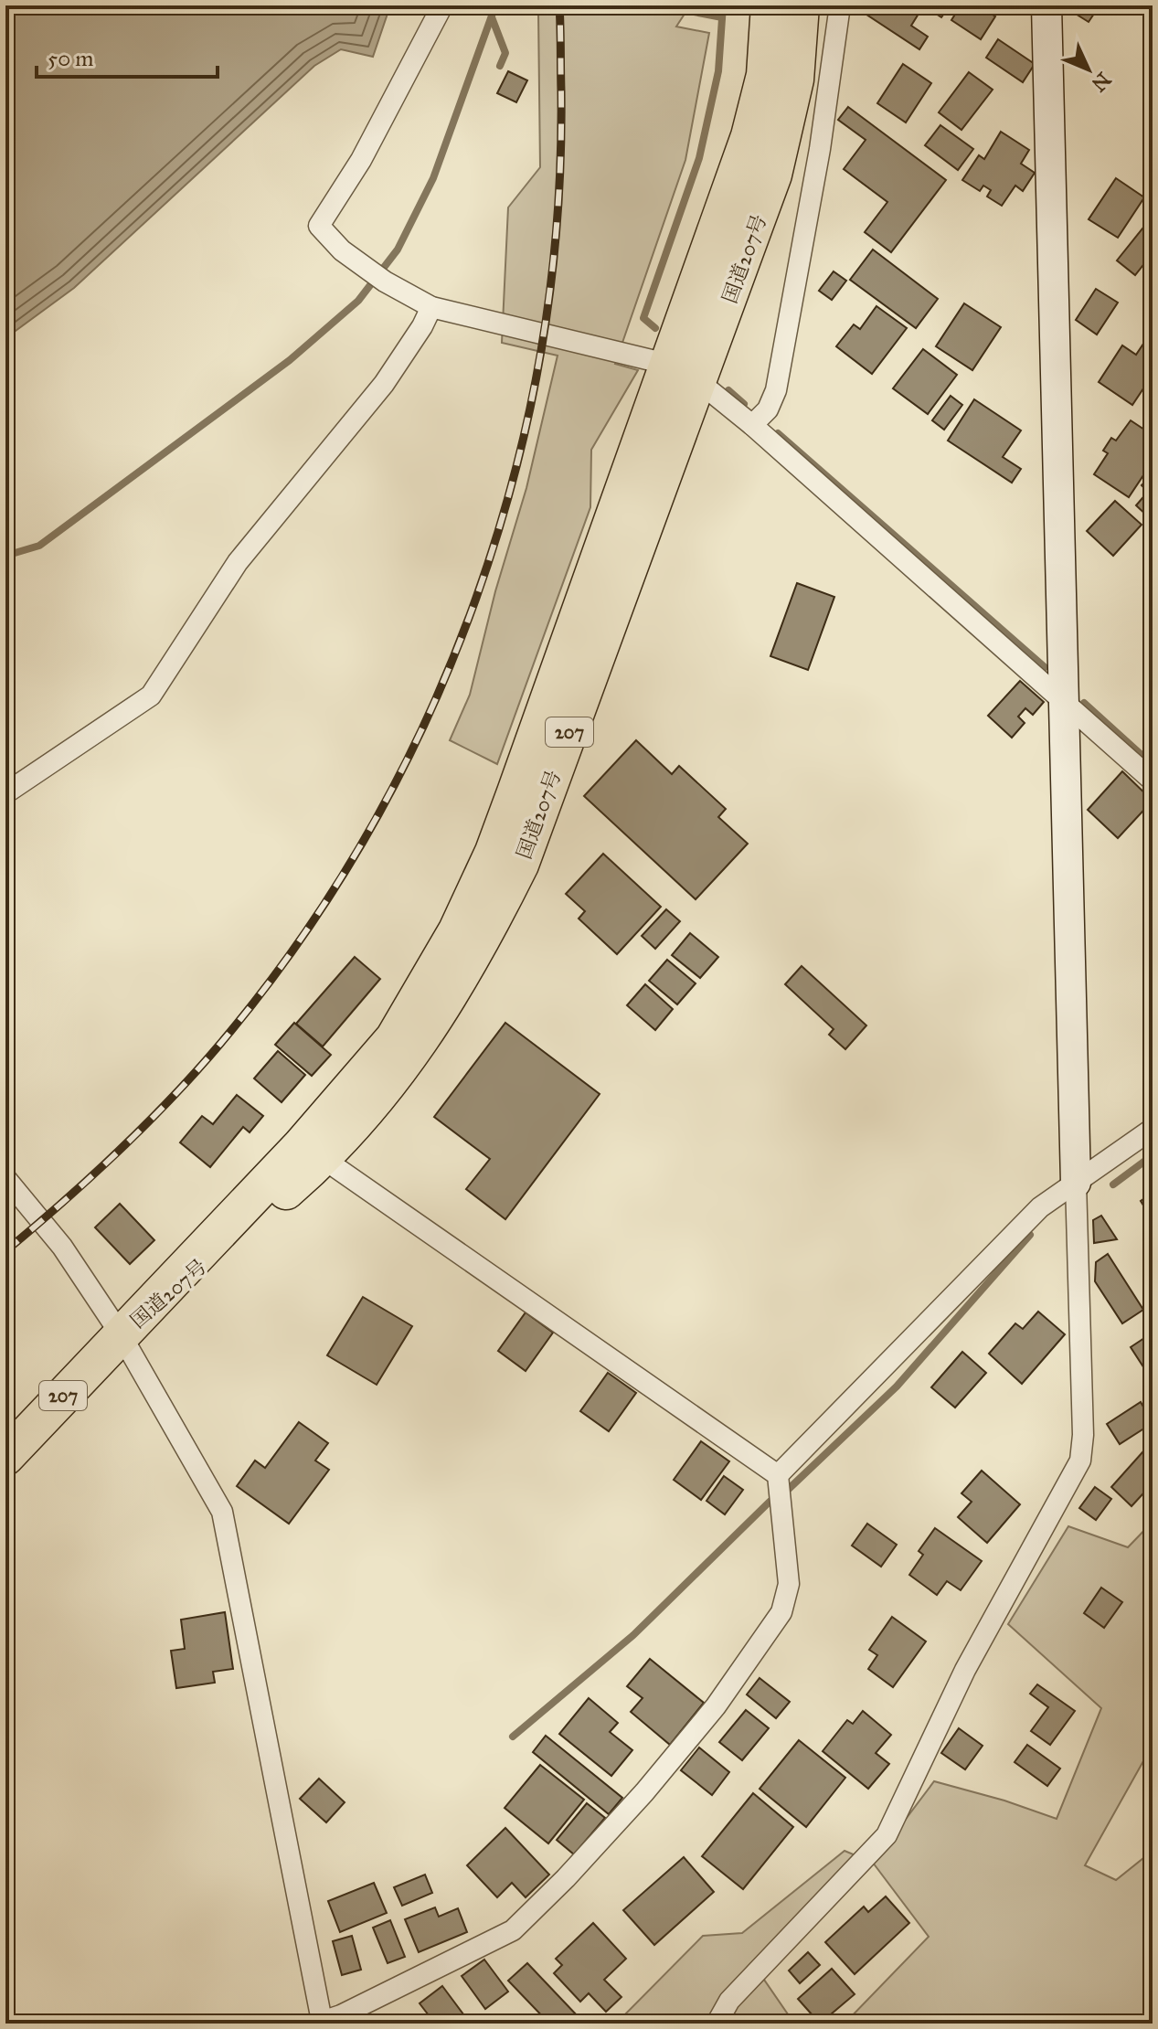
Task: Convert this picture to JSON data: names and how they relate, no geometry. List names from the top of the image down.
{
  "streets": {
    "highway": ["国道207号", "207"]
  },
  "scale_bar": "50 m",
  "north": "bottom right"
}
